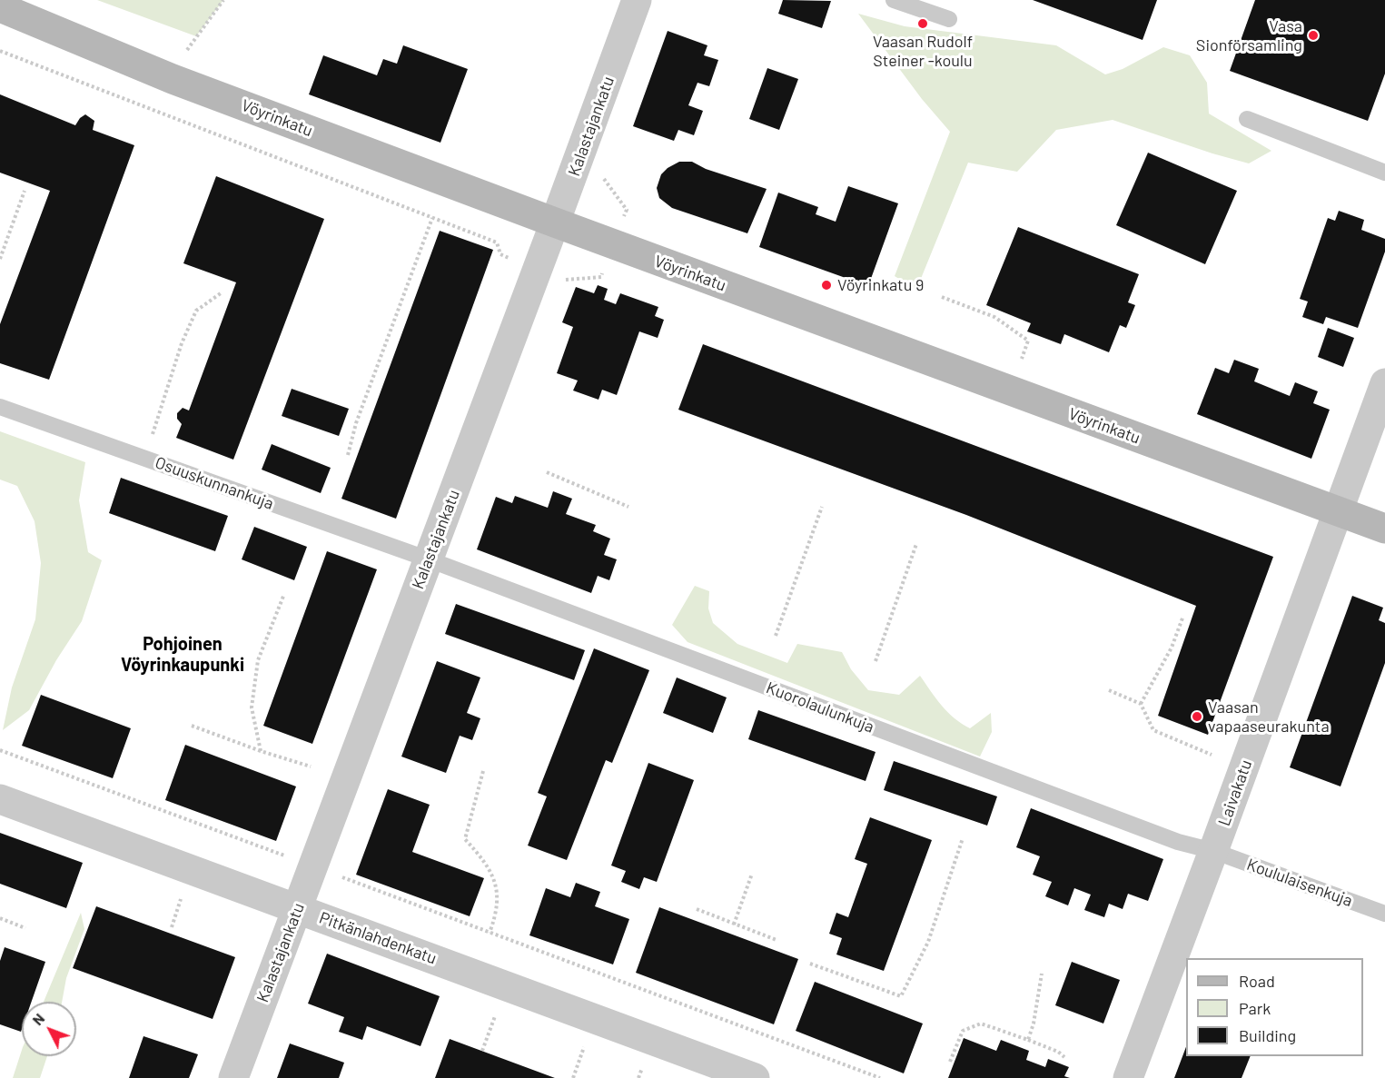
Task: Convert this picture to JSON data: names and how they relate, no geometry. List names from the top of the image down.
{
  "streets": {
    "main road": ["Vöyrinkatu"],
    "street": ["Kalastajankatu", "Laivakatu", "Pitkänlahdenkatu"],
    "lane": ["Osuuskunnankuja", "Kuorolaulunkuja", "Koululaisenkuja"]
  },
  "crossings": [
    ["Vöyrinkatu", "Kalastajankatu"],
    ["Vöyrinkatu", "Laivakatu"],
    ["Kalastajankatu", "Osuuskunnankuja"],
    ["Kalastajankatu", "Kuorolaulunkuja"],
    ["Kalastajankatu", "Pitkänlahdenkatu"],
    ["Osuuskunnankuja", "Kuorolaulunkuja"],
    ["Kuorolaulunkuja", "Laivakatu"],
    ["Kuorolaulunkuja", "Koululaisenkuja"],
    ["Laivakatu", "Koululaisenkuja"]
  ],
  "districts": ["Pohjoinen Vöyrinkaupunki"],
  "places": [
    "Vaasan Rudolf Steiner -koulu",
    "Vasa Sionförsamling",
    "Vöyrinkatu 9",
    "Vaasan vapaaseurakunta"
  ],
  "legend": ["Road", "Park", "Building"],
  "north": "top left"
}
